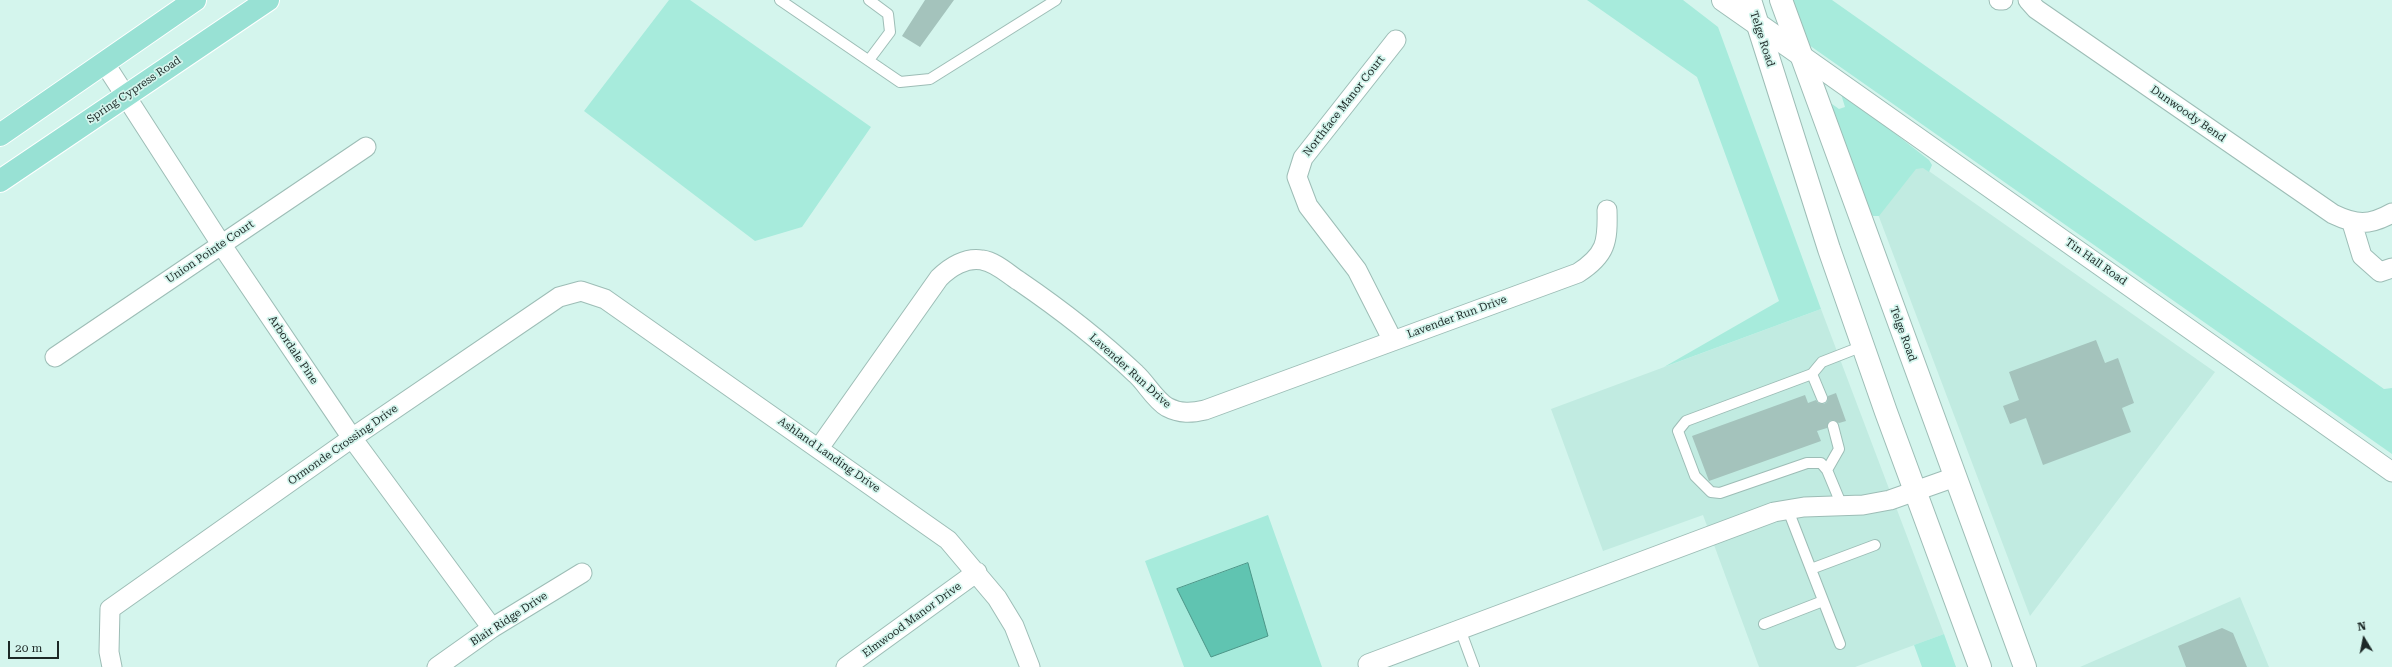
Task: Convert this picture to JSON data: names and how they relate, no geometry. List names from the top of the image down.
{
  "streets": {
    "main road": ["Telge Road", "Spring Cypress Road"],
    "street": [
      "Northface Manor Court",
      "Dunwoody Bend",
      "Union Pointe Court",
      "Tin Hall Road",
      "Lavender Run Drive",
      "Arbordale Pine",
      "Ormonde Crossing Drive",
      "Ashland Landing Drive",
      "Blair Ridge Drive",
      "Elmwood Manor Drive"
    ]
  },
  "crossings": [
    ["Telge Road", "Tin Hall Road"],
    ["Spring Cypress Road", "Arbordale Pine"],
    ["Northface Manor Court", "Lavender Run Drive"],
    ["Union Pointe Court", "Arbordale Pine"],
    ["Lavender Run Drive", "Ashland Landing Drive"],
    ["Arbordale Pine", "Ormonde Crossing Drive"],
    ["Arbordale Pine", "Blair Ridge Drive"],
    ["Ormonde Crossing Drive", "Ashland Landing Drive"],
    ["Ashland Landing Drive", "Elmwood Manor Drive"]
  ],
  "scale_bar": "20 m",
  "north": "top"
}
